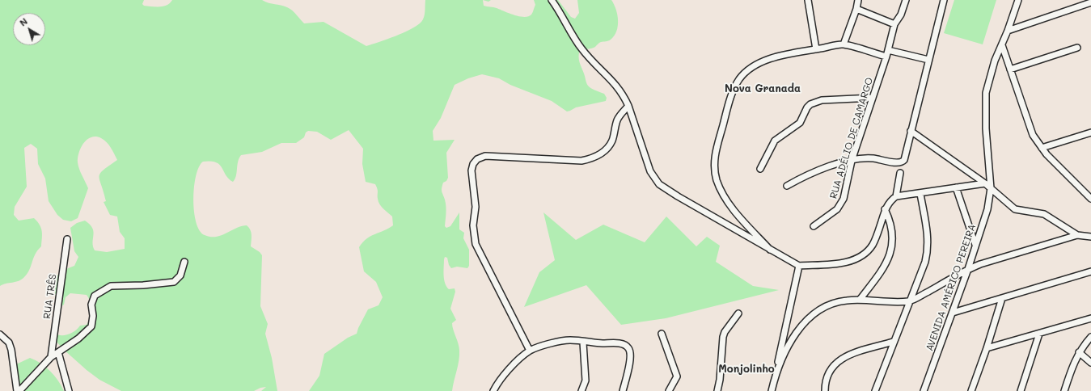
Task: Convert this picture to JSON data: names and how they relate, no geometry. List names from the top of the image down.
{
  "streets": {
    "street": ["RUA ADÉLIO DE CAMARGO", "AVENIDA AMÉRICO PEREIRA", "RUA TRÊS"]
  },
  "districts": ["Nova Granada", "Monjolinho"],
  "north": "top left"
}
